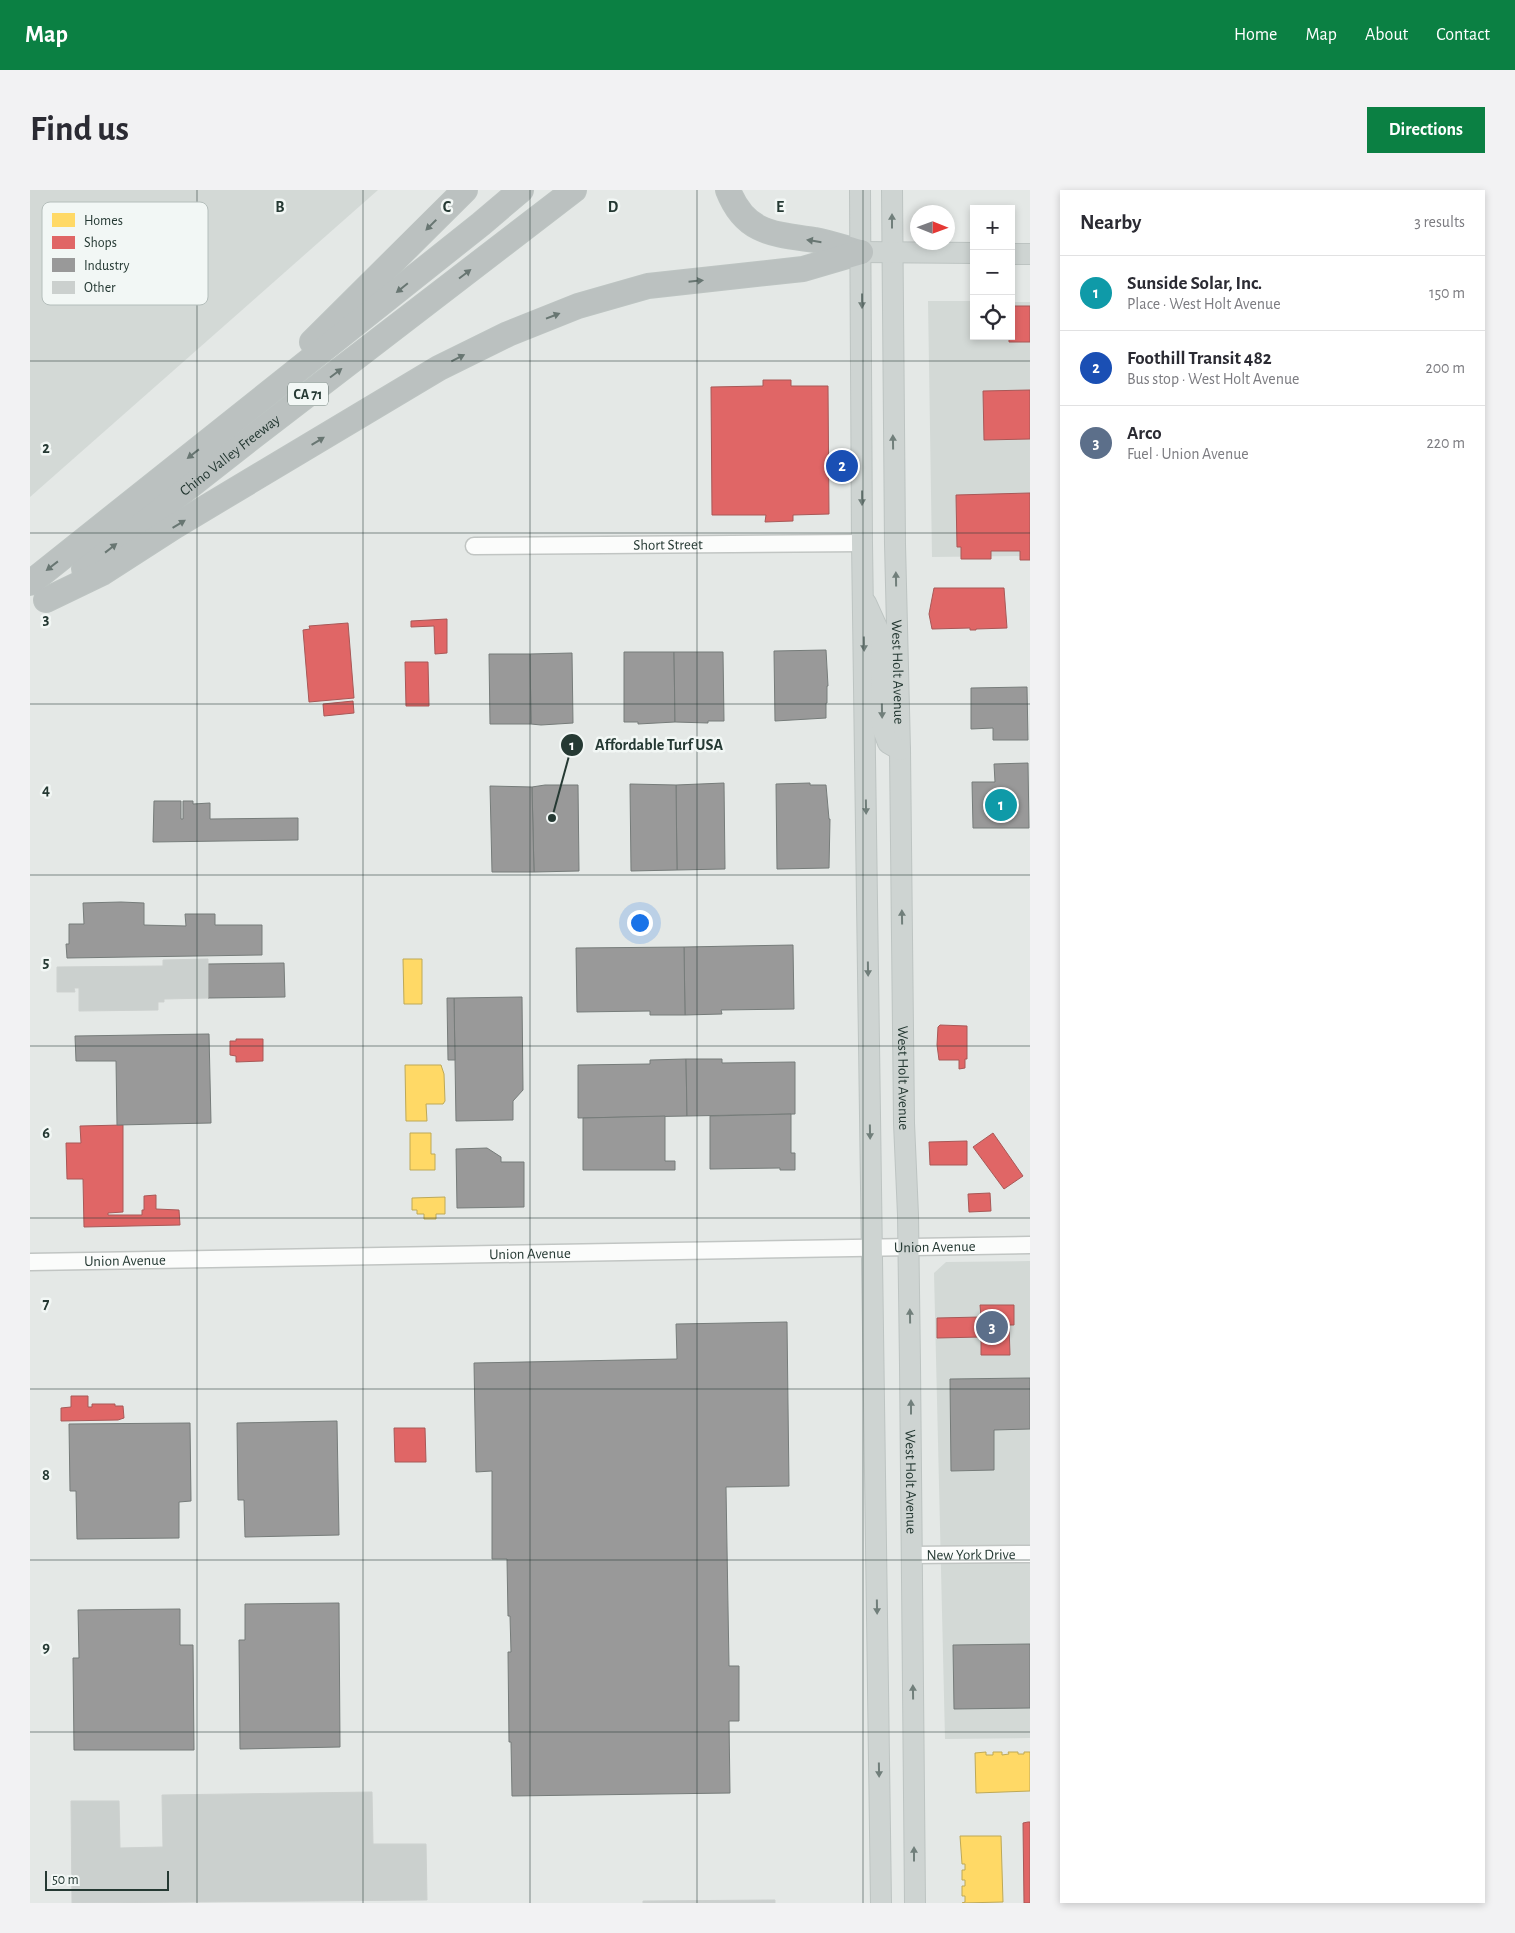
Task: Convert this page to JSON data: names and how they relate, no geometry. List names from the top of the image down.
{
  "streets": {
    "highway": ["CA 71", "Chino Valley Freeway"],
    "main road": ["West Holt Avenue"],
    "street": ["Short Street", "Union Avenue", "New York Drive"]
  },
  "crossings": [
    ["West Holt Avenue", "Union Avenue"],
    ["West Holt Avenue", "New York Drive"]
  ],
  "places": ["Affordable Turf USA"],
  "legend": [
    "Homes",
    "Shops",
    "Industry",
    "Other"
  ],
  "scale_bar": "50 m",
  "north": "right",
  "page": {
    "header": "Map",
    "nav": [
      "Home",
      "Map",
      "About",
      "Contact"
    ],
    "buttons": "Directions",
    "title": "Find us",
    "heading": ["Nearby", "3 results"],
    "map_buttons": ["+", "−"],
    "list": [
      {
        "mark": "1",
        "name": "Sunside Solar, Inc.",
        "note": "Place · West Holt Avenue",
        "value": "150 m"
      },
      {
        "mark": "2",
        "name": "Foothill Transit 482",
        "note": "Bus stop · West Holt Avenue",
        "value": "200 m"
      },
      {
        "mark": "3",
        "name": "Arco",
        "note": "Fuel · Union Avenue",
        "value": "220 m"
      }
    ],
    "pins": ["2", "1", "3"],
    "scale": "50 m"
  },
  "grid": {
    "columns": [
      "B",
      "C",
      "D",
      "E"
    ],
    "rows": [
      "2",
      "3",
      "4",
      "5",
      "6",
      "7",
      "8",
      "9"
    ]
  }
}
